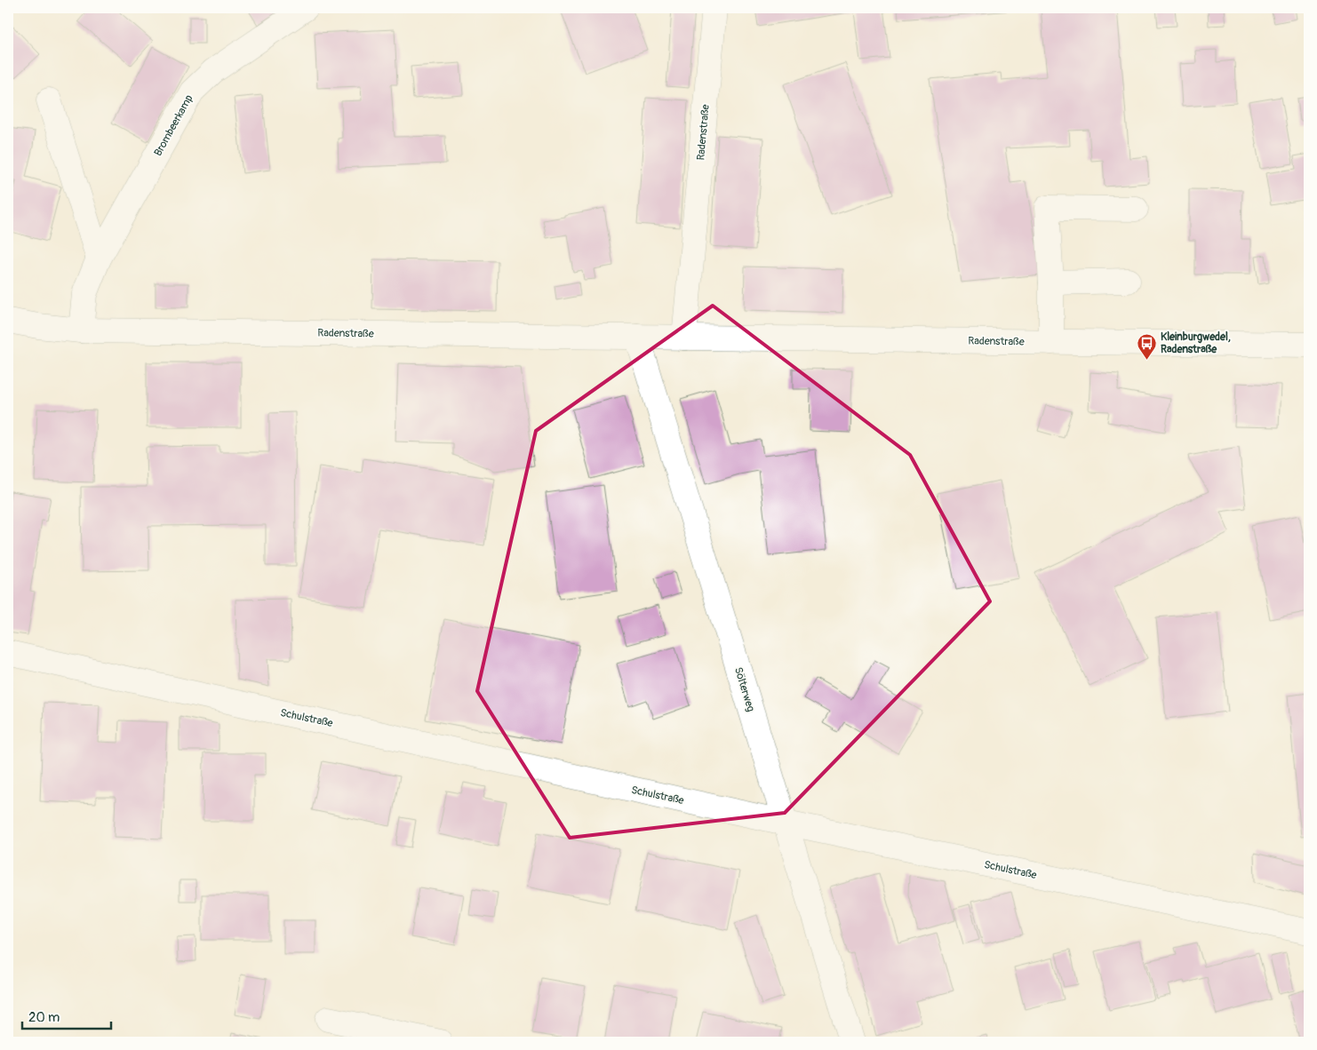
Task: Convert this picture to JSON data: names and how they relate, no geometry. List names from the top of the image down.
{
  "streets": {
    "street": [
      "Brombeerkamp",
      "Radenstraße",
      "Sölterweg",
      "Schulstraße"
    ]
  },
  "crossings": [
    ["Brombeerkamp", "Radenstraße"],
    ["Radenstraße", "Sölterweg"],
    ["Sölterweg", "Schulstraße"]
  ],
  "places": {
    "bus stop": ["Kleinburgwedel, Radenstraße"]
  },
  "scale_bar": "20 m"
}
